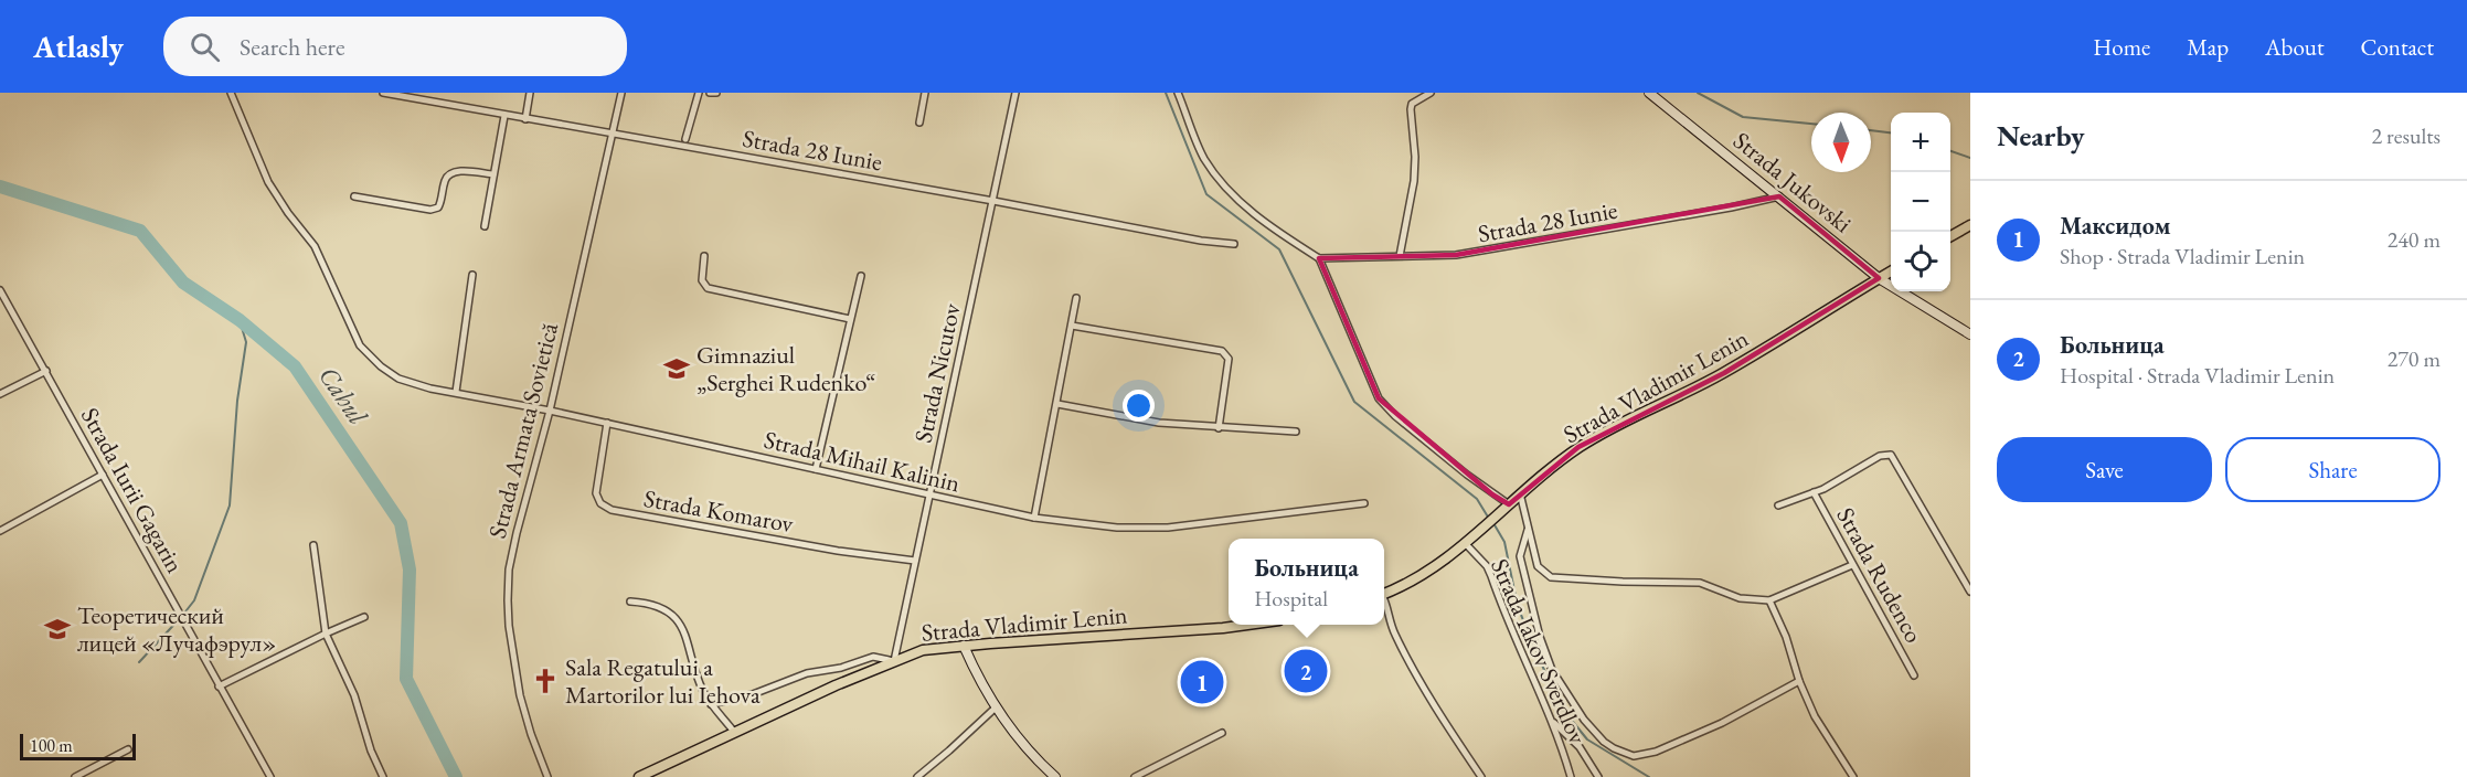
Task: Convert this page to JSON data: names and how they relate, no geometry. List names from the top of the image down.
{
  "streets": {
    "main road": ["Strada Jukovski", "Strada Vladimir Lenin"],
    "street": [
      "Strada 28 Iunie",
      "Strada Nicutov",
      "Strada Armata Sovietică",
      "Strada Mihail Kalinin",
      "Strada Iurii Gagarin",
      "Strada Komarov",
      "Strada Rudenco",
      "Strada Iakov Sverdlov"
    ]
  },
  "crossings": [
    ["Strada 28 Iunie", "Strada Jukovski"],
    ["Strada 28 Iunie", "Strada Nicutov"],
    ["Strada 28 Iunie", "Strada Armata Sovietică"],
    ["Strada Jukovski", "Strada Vladimir Lenin"],
    ["Strada Nicutov", "Strada Vladimir Lenin"],
    ["Strada Nicutov", "Strada Mihail Kalinin"],
    ["Strada Nicutov", "Strada Komarov"],
    ["Strada Vladimir Lenin", "Strada Iakov Sverdlov"],
    ["Strada Armata Sovietică", "Strada Mihail Kalinin"],
    ["Strada Mihail Kalinin", "Strada Komarov"]
  ],
  "water": ["Cahul"],
  "places": {
    "school or university": ["Gimnaziul „Serghei Rudenko“", "Теоретический лицей «Лучафэрул»"],
    "church": ["Sala Regatului a Martorilor lui Iehova"]
  },
  "scale_bar": "100 m",
  "north": "bottom",
  "page": {
    "header": "Atlasly",
    "search": "Search here",
    "nav": [
      "Home",
      "Map",
      "About",
      "Contact"
    ],
    "heading": ["Nearby", "2 results"],
    "map_buttons": ["+", "−"],
    "list": [
      {
        "mark": "1",
        "name": "Максидом",
        "note": "Shop · Strada Vladimir Lenin",
        "value": "240 m"
      },
      {
        "mark": "2",
        "name": "Больница",
        "note": "Hospital · Strada Vladimir Lenin",
        "value": "270 m"
      }
    ],
    "buttons": ["Save", "Share"],
    "popup": ["Больница", "Hospital"],
    "pins": ["2", "1"],
    "scale": "100 m"
  }
}
